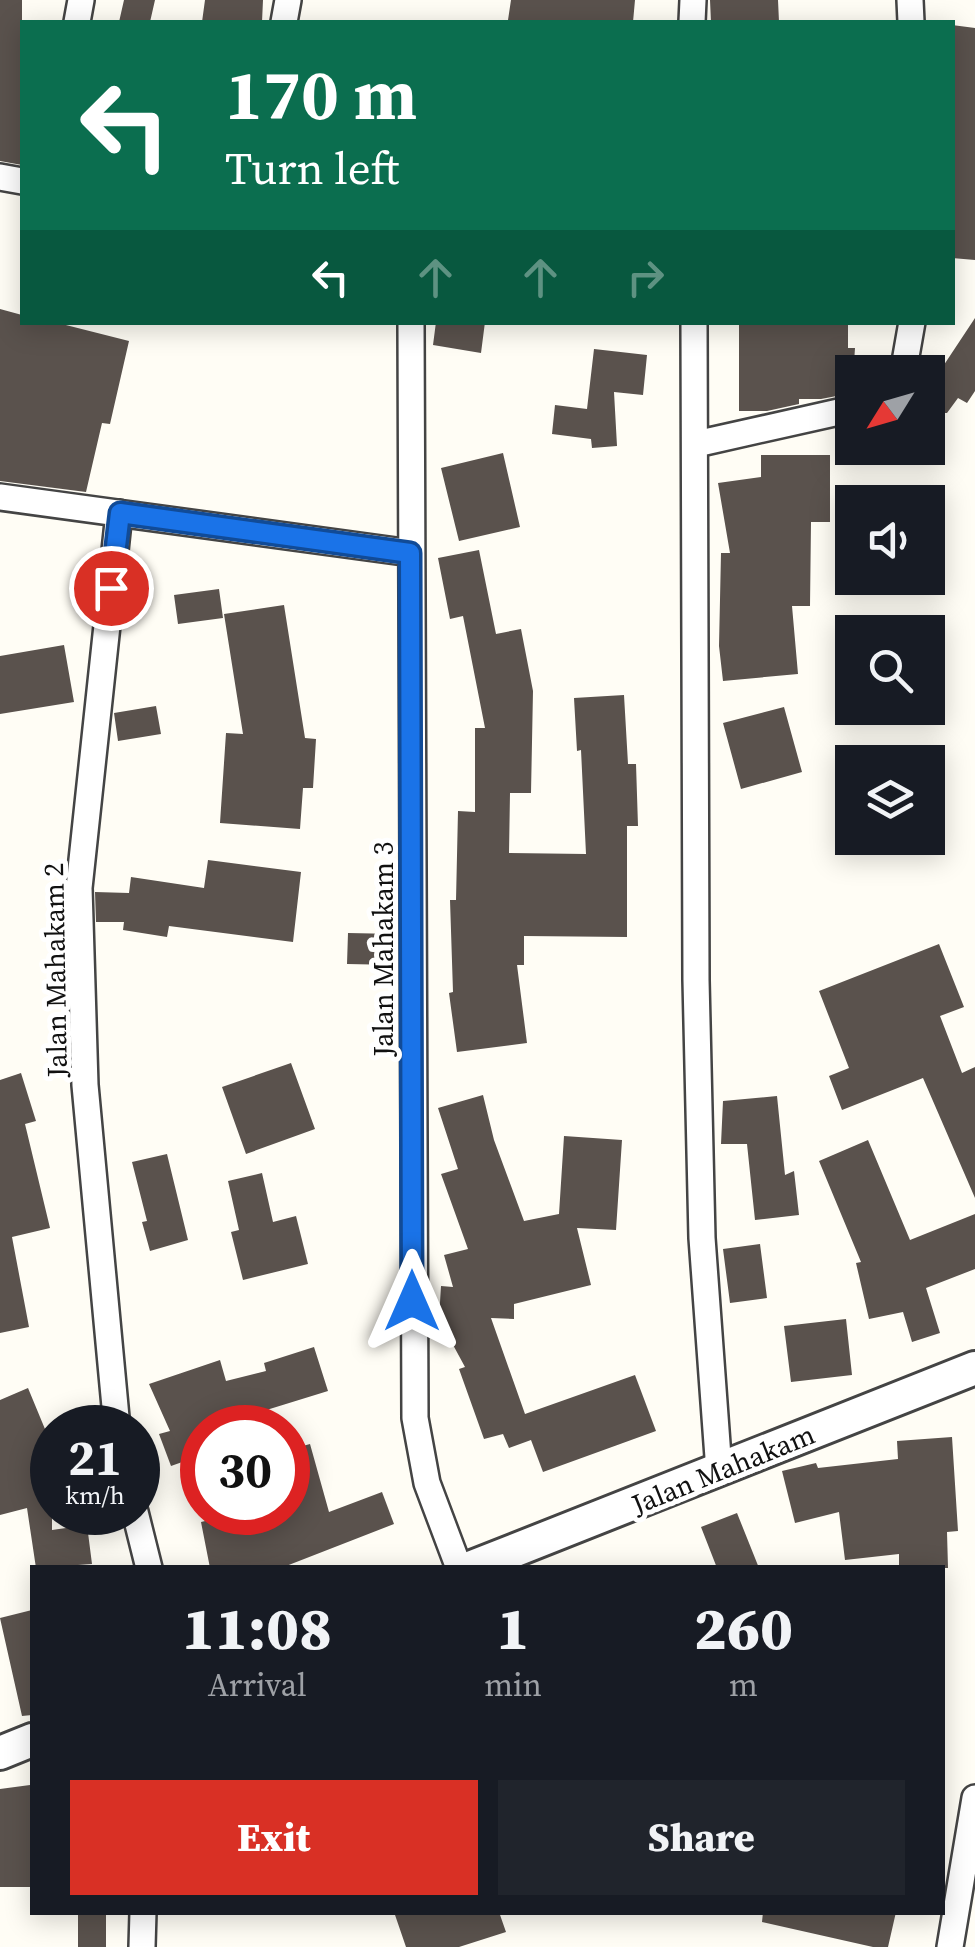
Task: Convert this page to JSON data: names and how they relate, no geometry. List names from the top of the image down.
{
  "streets": {
    "street": ["Jalan Mahakam 3", "Jalan Mahakam 2", "Jalan Mahakam"]
  },
  "north": "bottom left",
  "page": {
    "turn": ["170 m", "Turn left"],
    "speed": "21 km/h",
    "limit": "30",
    "eta": [
      "11:08",
      "Arrival",
      "1",
      "min",
      "260",
      "m"
    ],
    "buttons": ["Exit", "Share"]
  }
}
